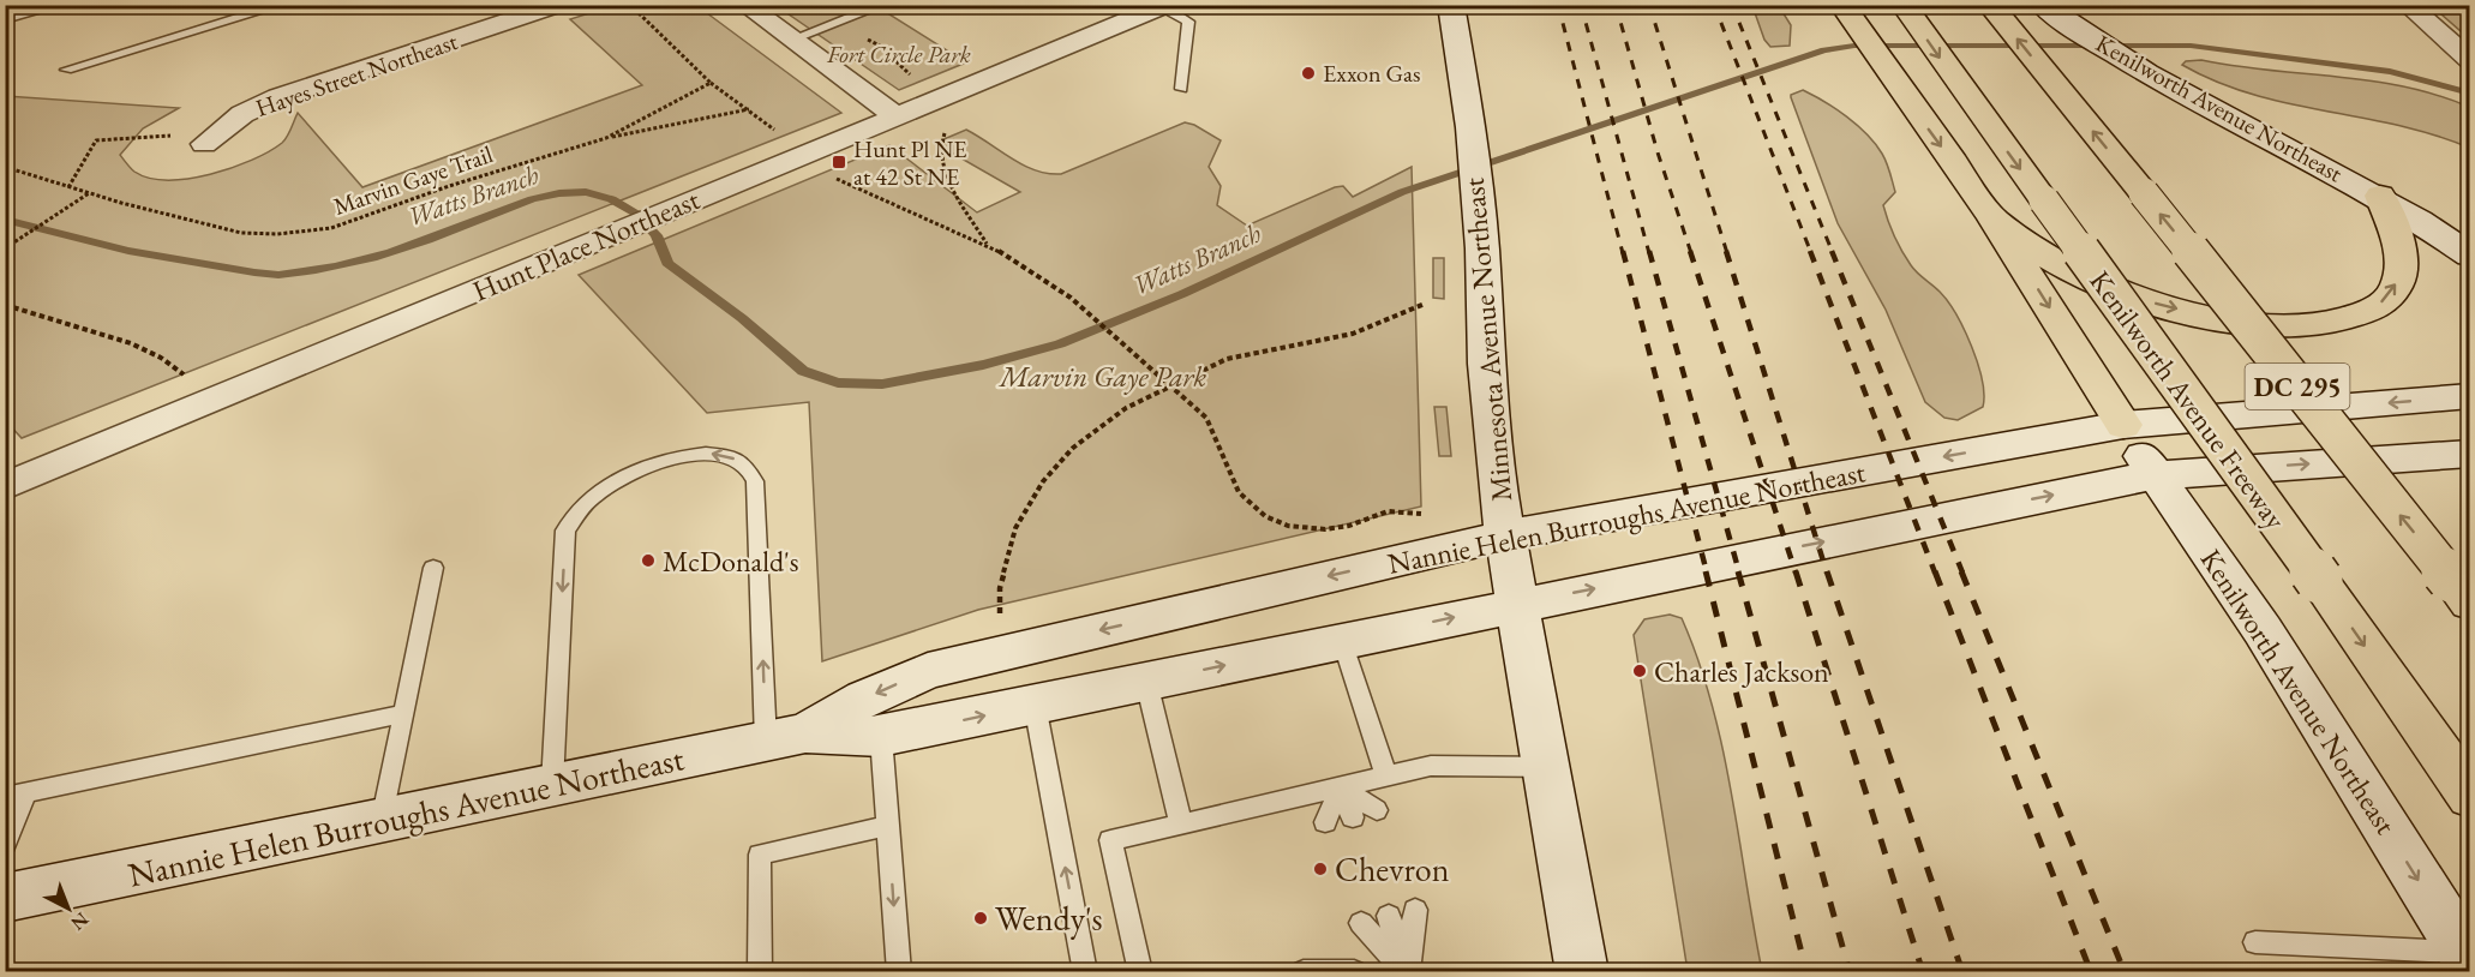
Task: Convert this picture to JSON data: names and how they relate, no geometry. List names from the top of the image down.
{
  "streets": {
    "highway": ["DC 295", "Kenilworth Avenue Freeway"],
    "main road": ["Kenilworth Avenue Northeast", "Minnesota Avenue Northeast", "Nannie Helen Burroughs Avenue Northeast"],
    "street": ["Hayes Street Northeast", "Hunt Place Northeast"],
    "path": ["Marvin Gaye Trail"]
  },
  "crossings": [
    ["Kenilworth Avenue Northeast", "Nannie Helen Burroughs Avenue Northeast"],
    ["Minnesota Avenue Northeast", "Nannie Helen Burroughs Avenue Northeast"]
  ],
  "one_way": ["Kenilworth Avenue Northeast"],
  "water": ["Watts Branch"],
  "parks": ["Fort Circle Park", "Marvin Gaye Park"],
  "places": {
    "other": [
      "Exxon Gas",
      "McDonald's",
      "Charles Jackson",
      "Chevron",
      "Wendy's"
    ],
    "transit": ["Hunt Pl NE at 42 St NE"]
  },
  "north": "bottom right"
}
